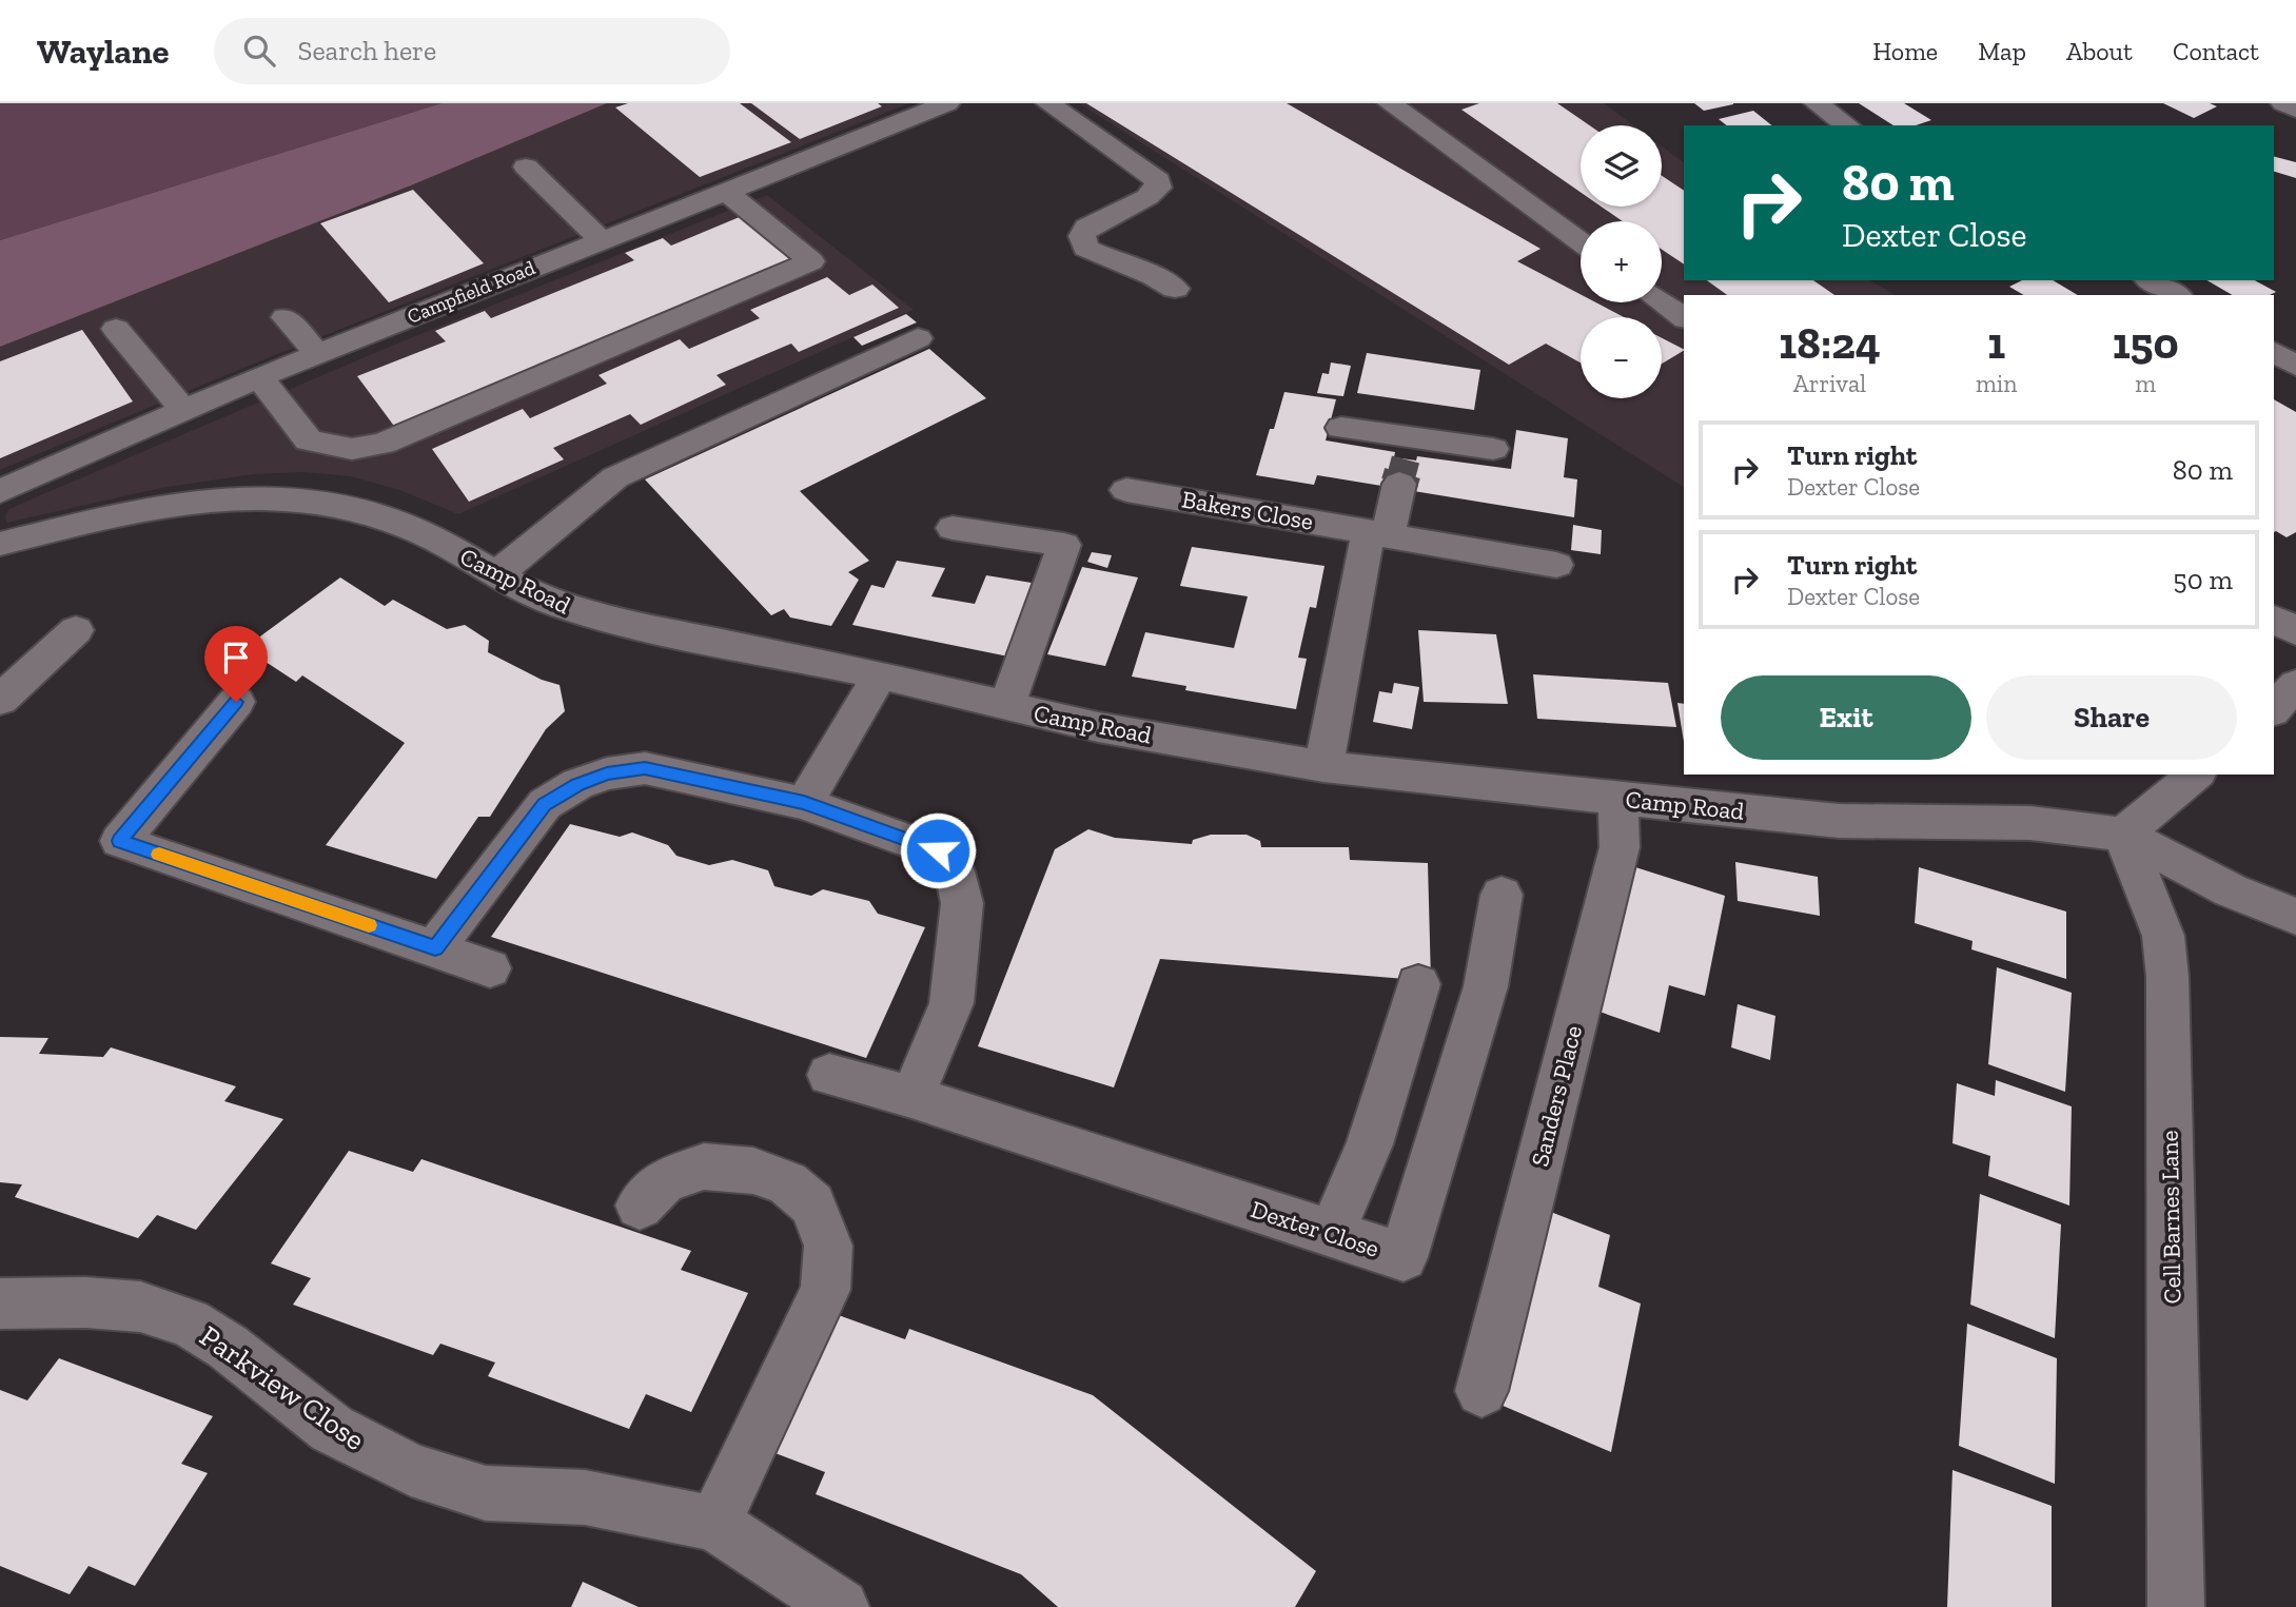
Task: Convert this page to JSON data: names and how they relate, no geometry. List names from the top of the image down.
{
  "streets": {
    "street": [
      "Campfield Road",
      "Bakers Close",
      "Camp Road",
      "Sanders Place",
      "Cell Barnes Lane",
      "Dexter Close",
      "Parkview Close"
    ]
  },
  "crossings": [
    ["Camp Road", "Sanders Place"],
    ["Camp Road", "Cell Barnes Lane"]
  ],
  "page": {
    "header": "Waylane",
    "search": "Search here",
    "nav": [
      "Home",
      "Map",
      "About",
      "Contact"
    ],
    "map_buttons": ["+", "−"],
    "turn": ["80 m", "Dexter Close"],
    "eta": [
      "18:24",
      "Arrival",
      "1",
      "min",
      "150",
      "m"
    ],
    "list": [
      {
        "name": "Turn right",
        "note": "Dexter Close",
        "value": "80 m"
      },
      {
        "name": "Turn right",
        "note": "Dexter Close",
        "value": "50 m"
      }
    ],
    "buttons": ["Exit", "Share"]
  }
}
